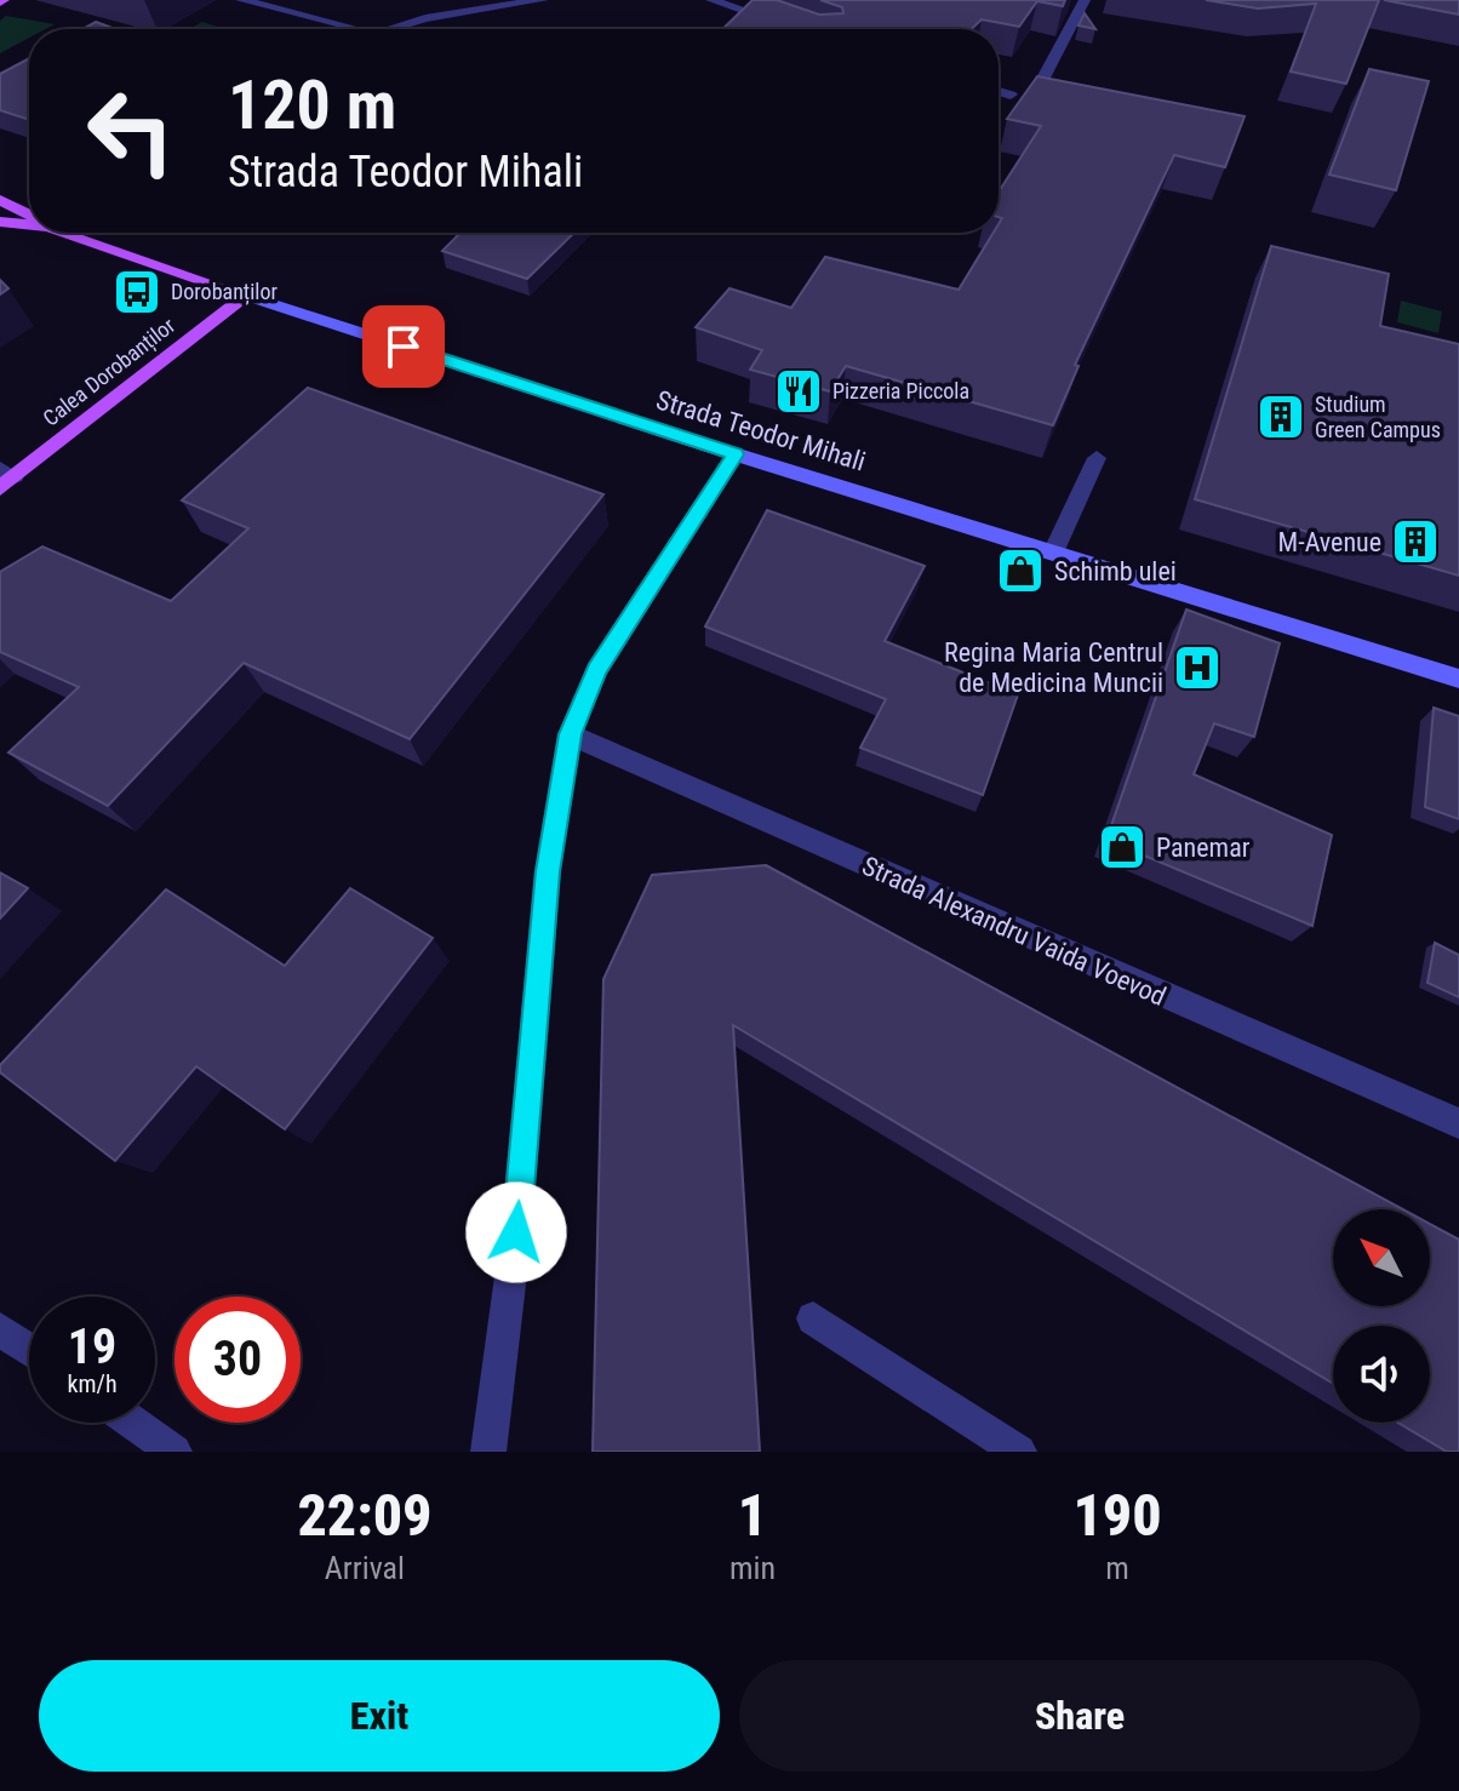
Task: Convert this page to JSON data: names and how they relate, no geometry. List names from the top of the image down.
{
  "streets": {
    "main road": ["Calea Dorobanților", "Strada Teodor Mihali"],
    "street": ["Strada Alexandru Vaida Voevod"]
  },
  "crossings": [
    ["Calea Dorobanților", "Strada Teodor Mihali"]
  ],
  "places": {
    "bus stop": ["Dorobanților"],
    "restaurant": ["Pizzeria Piccola"],
    "building": ["Studium Green Campus", "M-Avenue"],
    "shop": ["Schimb ulei", "Panemar"],
    "hospital": ["Regina Maria Centrul de Medicina Muncii"]
  },
  "north": "top left",
  "page": {
    "turn": ["120 m", "Strada Teodor Mihali"],
    "speed": "19 km/h",
    "limit": "30",
    "eta": [
      "22:09",
      "Arrival",
      "1",
      "min",
      "190",
      "m"
    ],
    "buttons": ["Exit", "Share"]
  }
}
